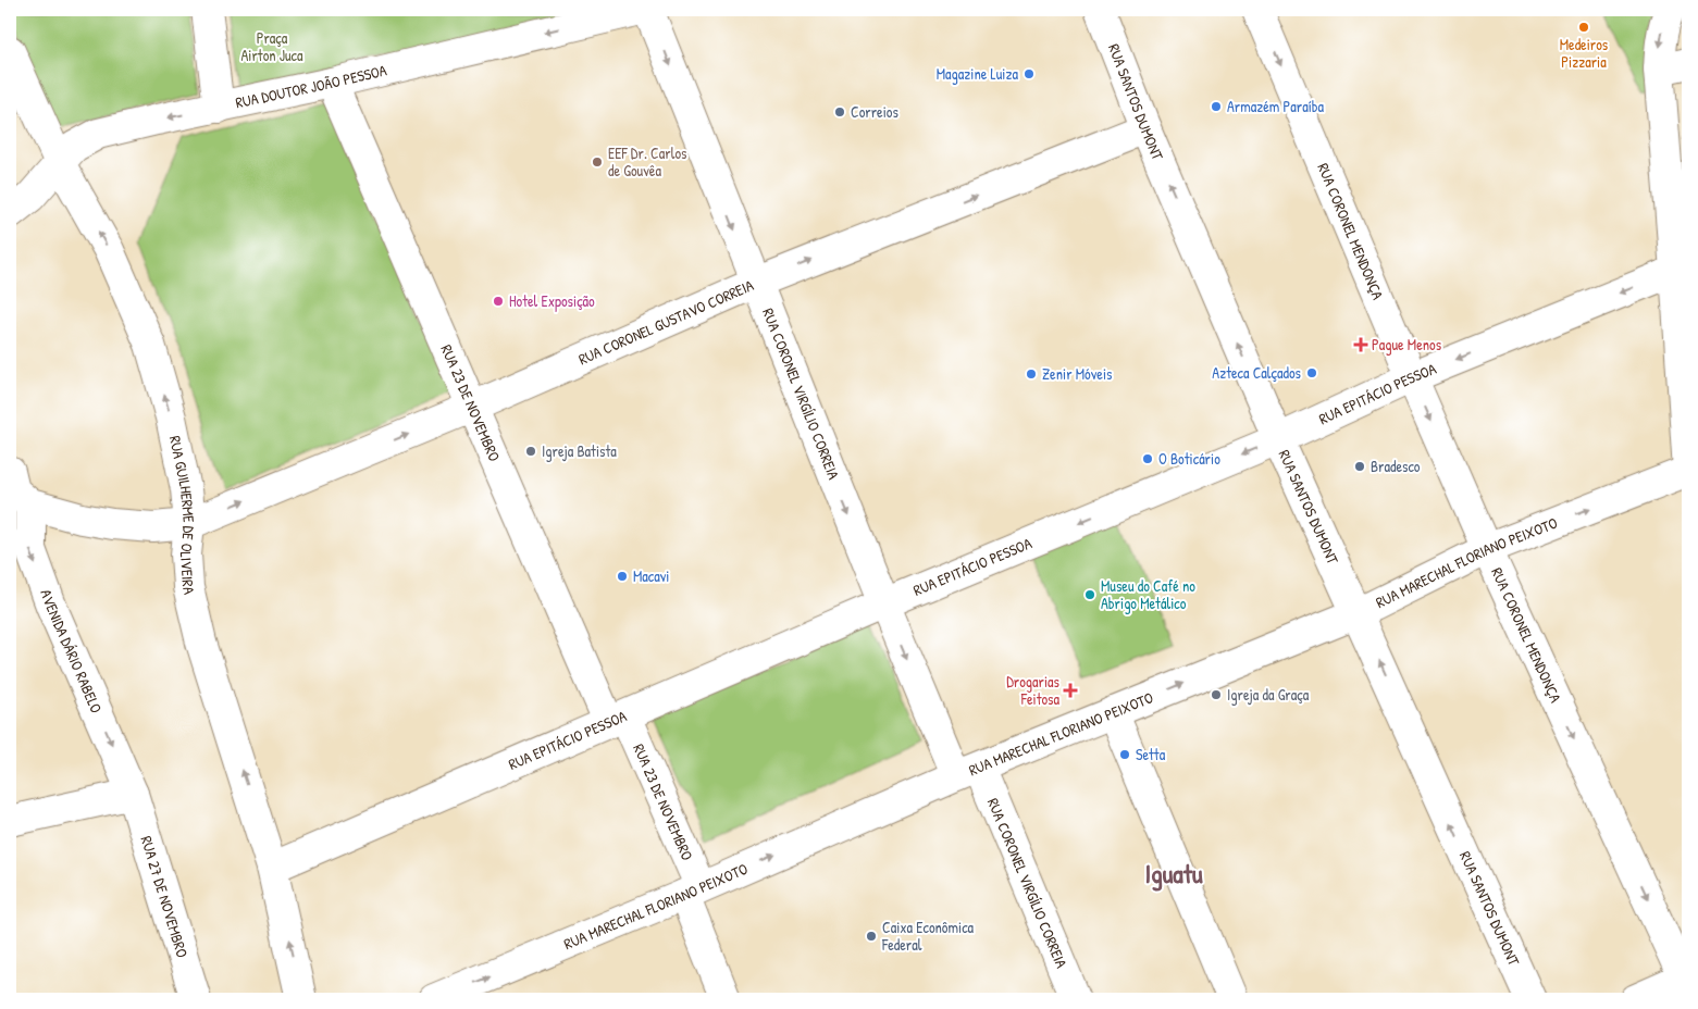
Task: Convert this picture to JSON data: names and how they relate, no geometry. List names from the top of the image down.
{
  "streets": {
    "street": [
      "RUA DOUTOR JOÃO PESSOA",
      "RUA SANTOS DUMONT",
      "RUA CORONEL MENDONÇA",
      "RUA CORONEL GUSTAVO CORREIA",
      "RUA CORONEL VIRGÍLIO CORREIA",
      "RUA EPITÁCIO PESSOA",
      "RUA 23 DE NOVEMBRO",
      "RUA GUILHERME DE OLIVEIRA",
      "RUA MARECHAL FLORIANO PEIXOTO",
      "AVENIDA DÁRIO RABELO",
      "RUA 27 DE NOVEMBRO"
    ]
  },
  "crossings": [
    ["RUA DOUTOR JOÃO PESSOA", "RUA 23 DE NOVEMBRO"],
    ["RUA DOUTOR JOÃO PESSOA", "RUA GUILHERME DE OLIVEIRA"],
    ["RUA SANTOS DUMONT", "RUA CORONEL GUSTAVO CORREIA"],
    ["RUA SANTOS DUMONT", "RUA EPITÁCIO PESSOA"],
    ["RUA SANTOS DUMONT", "RUA MARECHAL FLORIANO PEIXOTO"],
    ["RUA CORONEL MENDONÇA", "RUA EPITÁCIO PESSOA"],
    ["RUA CORONEL MENDONÇA", "RUA MARECHAL FLORIANO PEIXOTO"],
    ["RUA CORONEL GUSTAVO CORREIA", "RUA CORONEL VIRGÍLIO CORREIA"],
    ["RUA CORONEL GUSTAVO CORREIA", "RUA 23 DE NOVEMBRO"],
    ["RUA CORONEL GUSTAVO CORREIA", "RUA GUILHERME DE OLIVEIRA"],
    ["RUA CORONEL GUSTAVO CORREIA", "AVENIDA DÁRIO RABELO"],
    ["RUA CORONEL VIRGÍLIO CORREIA", "RUA EPITÁCIO PESSOA"],
    ["RUA CORONEL VIRGÍLIO CORREIA", "RUA MARECHAL FLORIANO PEIXOTO"],
    ["RUA EPITÁCIO PESSOA", "RUA 23 DE NOVEMBRO"],
    ["RUA EPITÁCIO PESSOA", "RUA GUILHERME DE OLIVEIRA"],
    ["RUA 23 DE NOVEMBRO", "RUA MARECHAL FLORIANO PEIXOTO"],
    ["RUA GUILHERME DE OLIVEIRA", "AVENIDA DÁRIO RABELO"],
    ["AVENIDA DÁRIO RABELO", "RUA 27 DE NOVEMBRO"]
  ],
  "one_way": [
    "RUA DOUTOR JOÃO PESSOA",
    "RUA SANTOS DUMONT",
    "RUA CORONEL MENDONÇA",
    "RUA CORONEL GUSTAVO CORREIA",
    "RUA CORONEL VIRGÍLIO CORREIA",
    "RUA EPITÁCIO PESSOA",
    "RUA GUILHERME DE OLIVEIRA",
    "RUA MARECHAL FLORIANO PEIXOTO",
    "AVENIDA DÁRIO RABELO"
  ],
  "districts": ["Iguatu"],
  "parks": ["Praça Airton Juca"],
  "places": {
    "other": [
      "Medeiros Pizzaria",
      "Magazine Luiza",
      "Armazém Paraíba",
      "Correios",
      "EEF Dr. Carlos de Gouvêa",
      "Hotel Exposição",
      "Azteca Calçados",
      "Zenir Móveis",
      "Igreja Batista",
      "O Boticário",
      "Bradesco",
      "Macavi",
      "Museu do Café no Abrigo Metálico",
      "Igreja da Graça",
      "Setta",
      "Caixa Econômica Federal"
    ],
    "health": ["Pague Menos", "Drogarias Feitosa"]
  }
}
